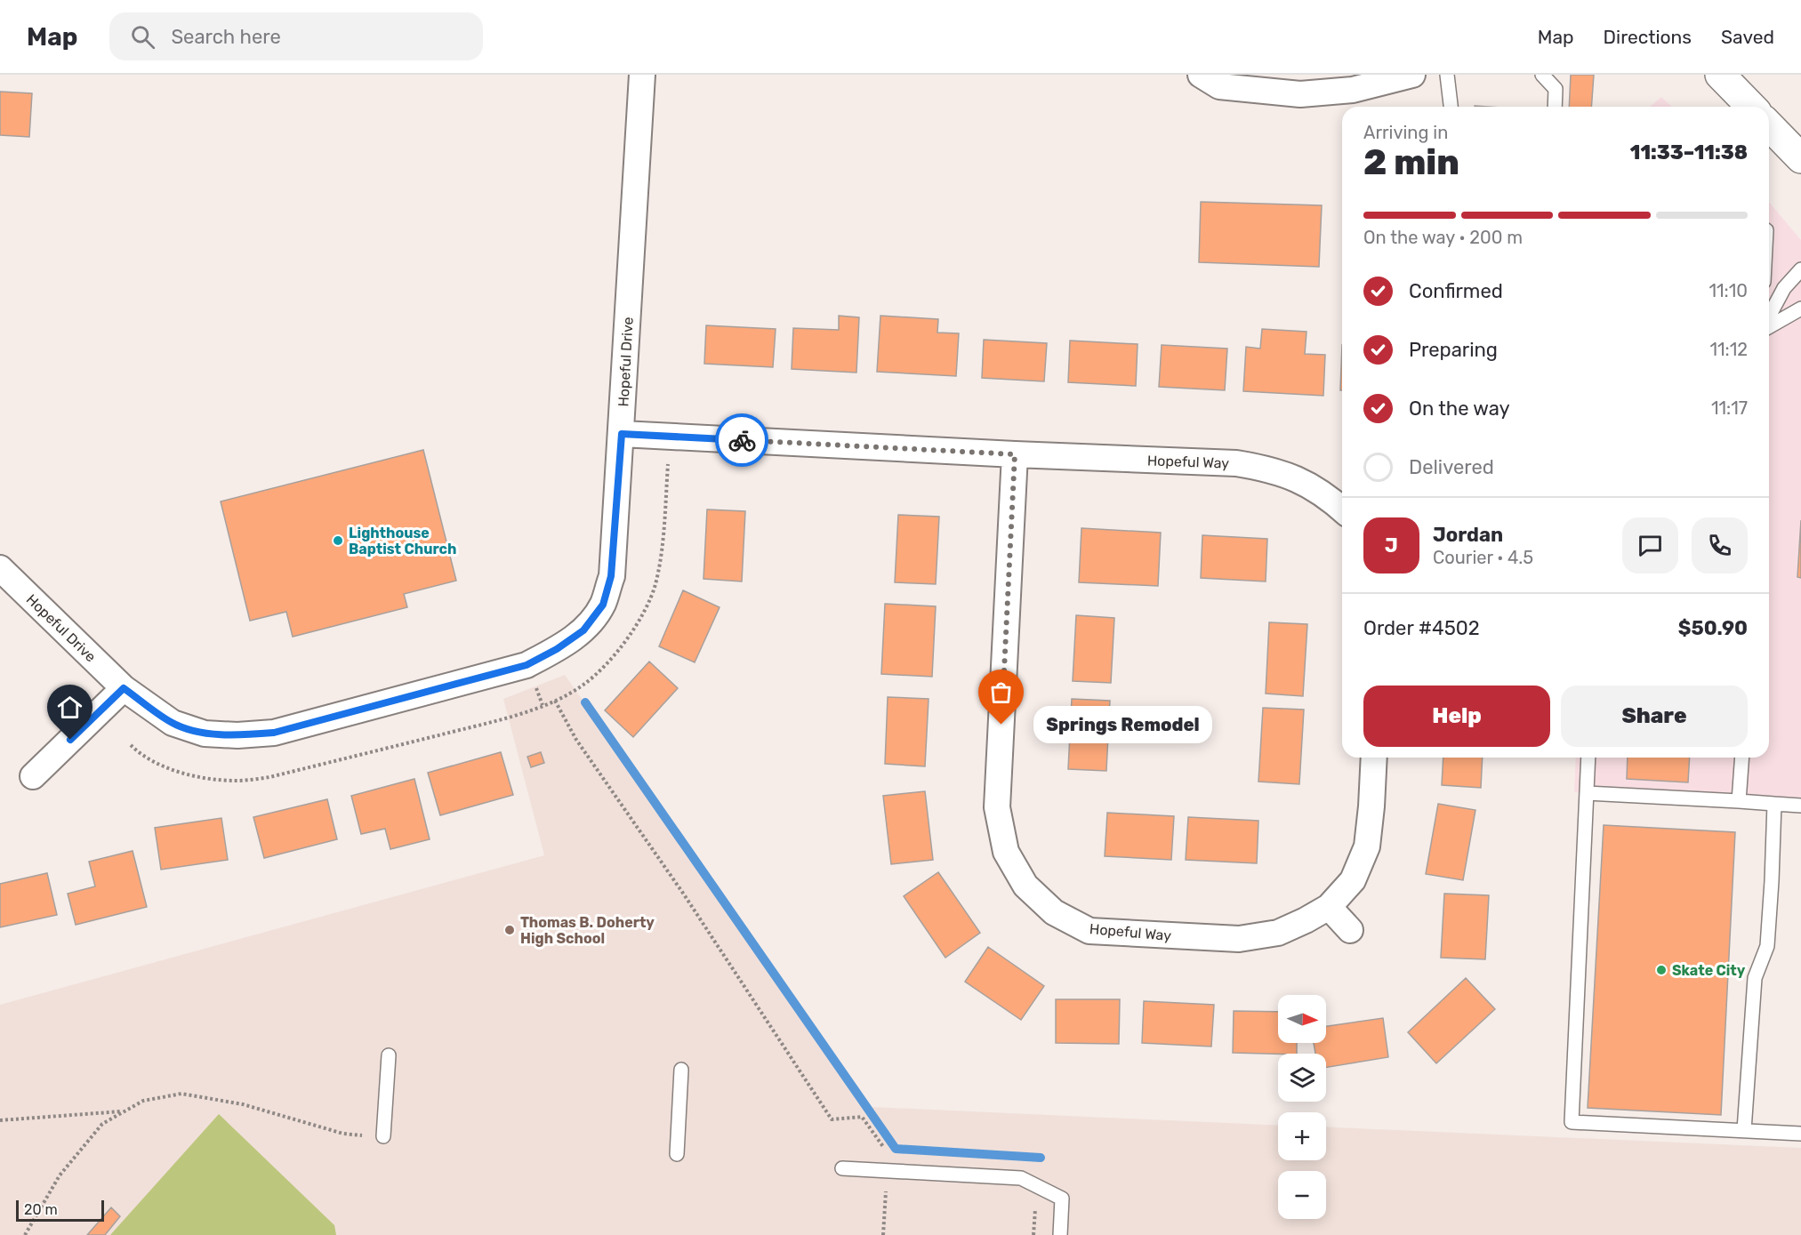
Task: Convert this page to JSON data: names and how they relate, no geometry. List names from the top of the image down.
{
  "streets": {
    "street": ["Hopeful Drive", "Hopeful Way"]
  },
  "crossings": [
    ["Hopeful Drive", "Hopeful Way"]
  ],
  "places": [
    "Lighthouse Baptist Church",
    "Springs Remodel",
    "Thomas B. Doherty High School",
    "Skate City"
  ],
  "scale_bar": "20 m",
  "north": "right",
  "page": {
    "header": "Map",
    "search": "Search here",
    "nav": ["Map", "Directions", "Saved"],
    "heading": ["2 min", "Arriving in", "11:33–11:38"],
    "panel": [
      "Jordan",
      "Courier · 4.5",
      "Order #4502",
      "$50.90"
    ],
    "bar": "On the way · 200 m",
    "list": [
      ["Confirmed", "11:10"],
      ["Preparing", "11:12"],
      ["On the way", "11:17"],
      "Delivered"
    ],
    "round": "J",
    "buttons": ["Help", "Share"],
    "bubble": "Springs Remodel",
    "map_buttons": ["+", "−"],
    "scale": "20 m"
  }
}
